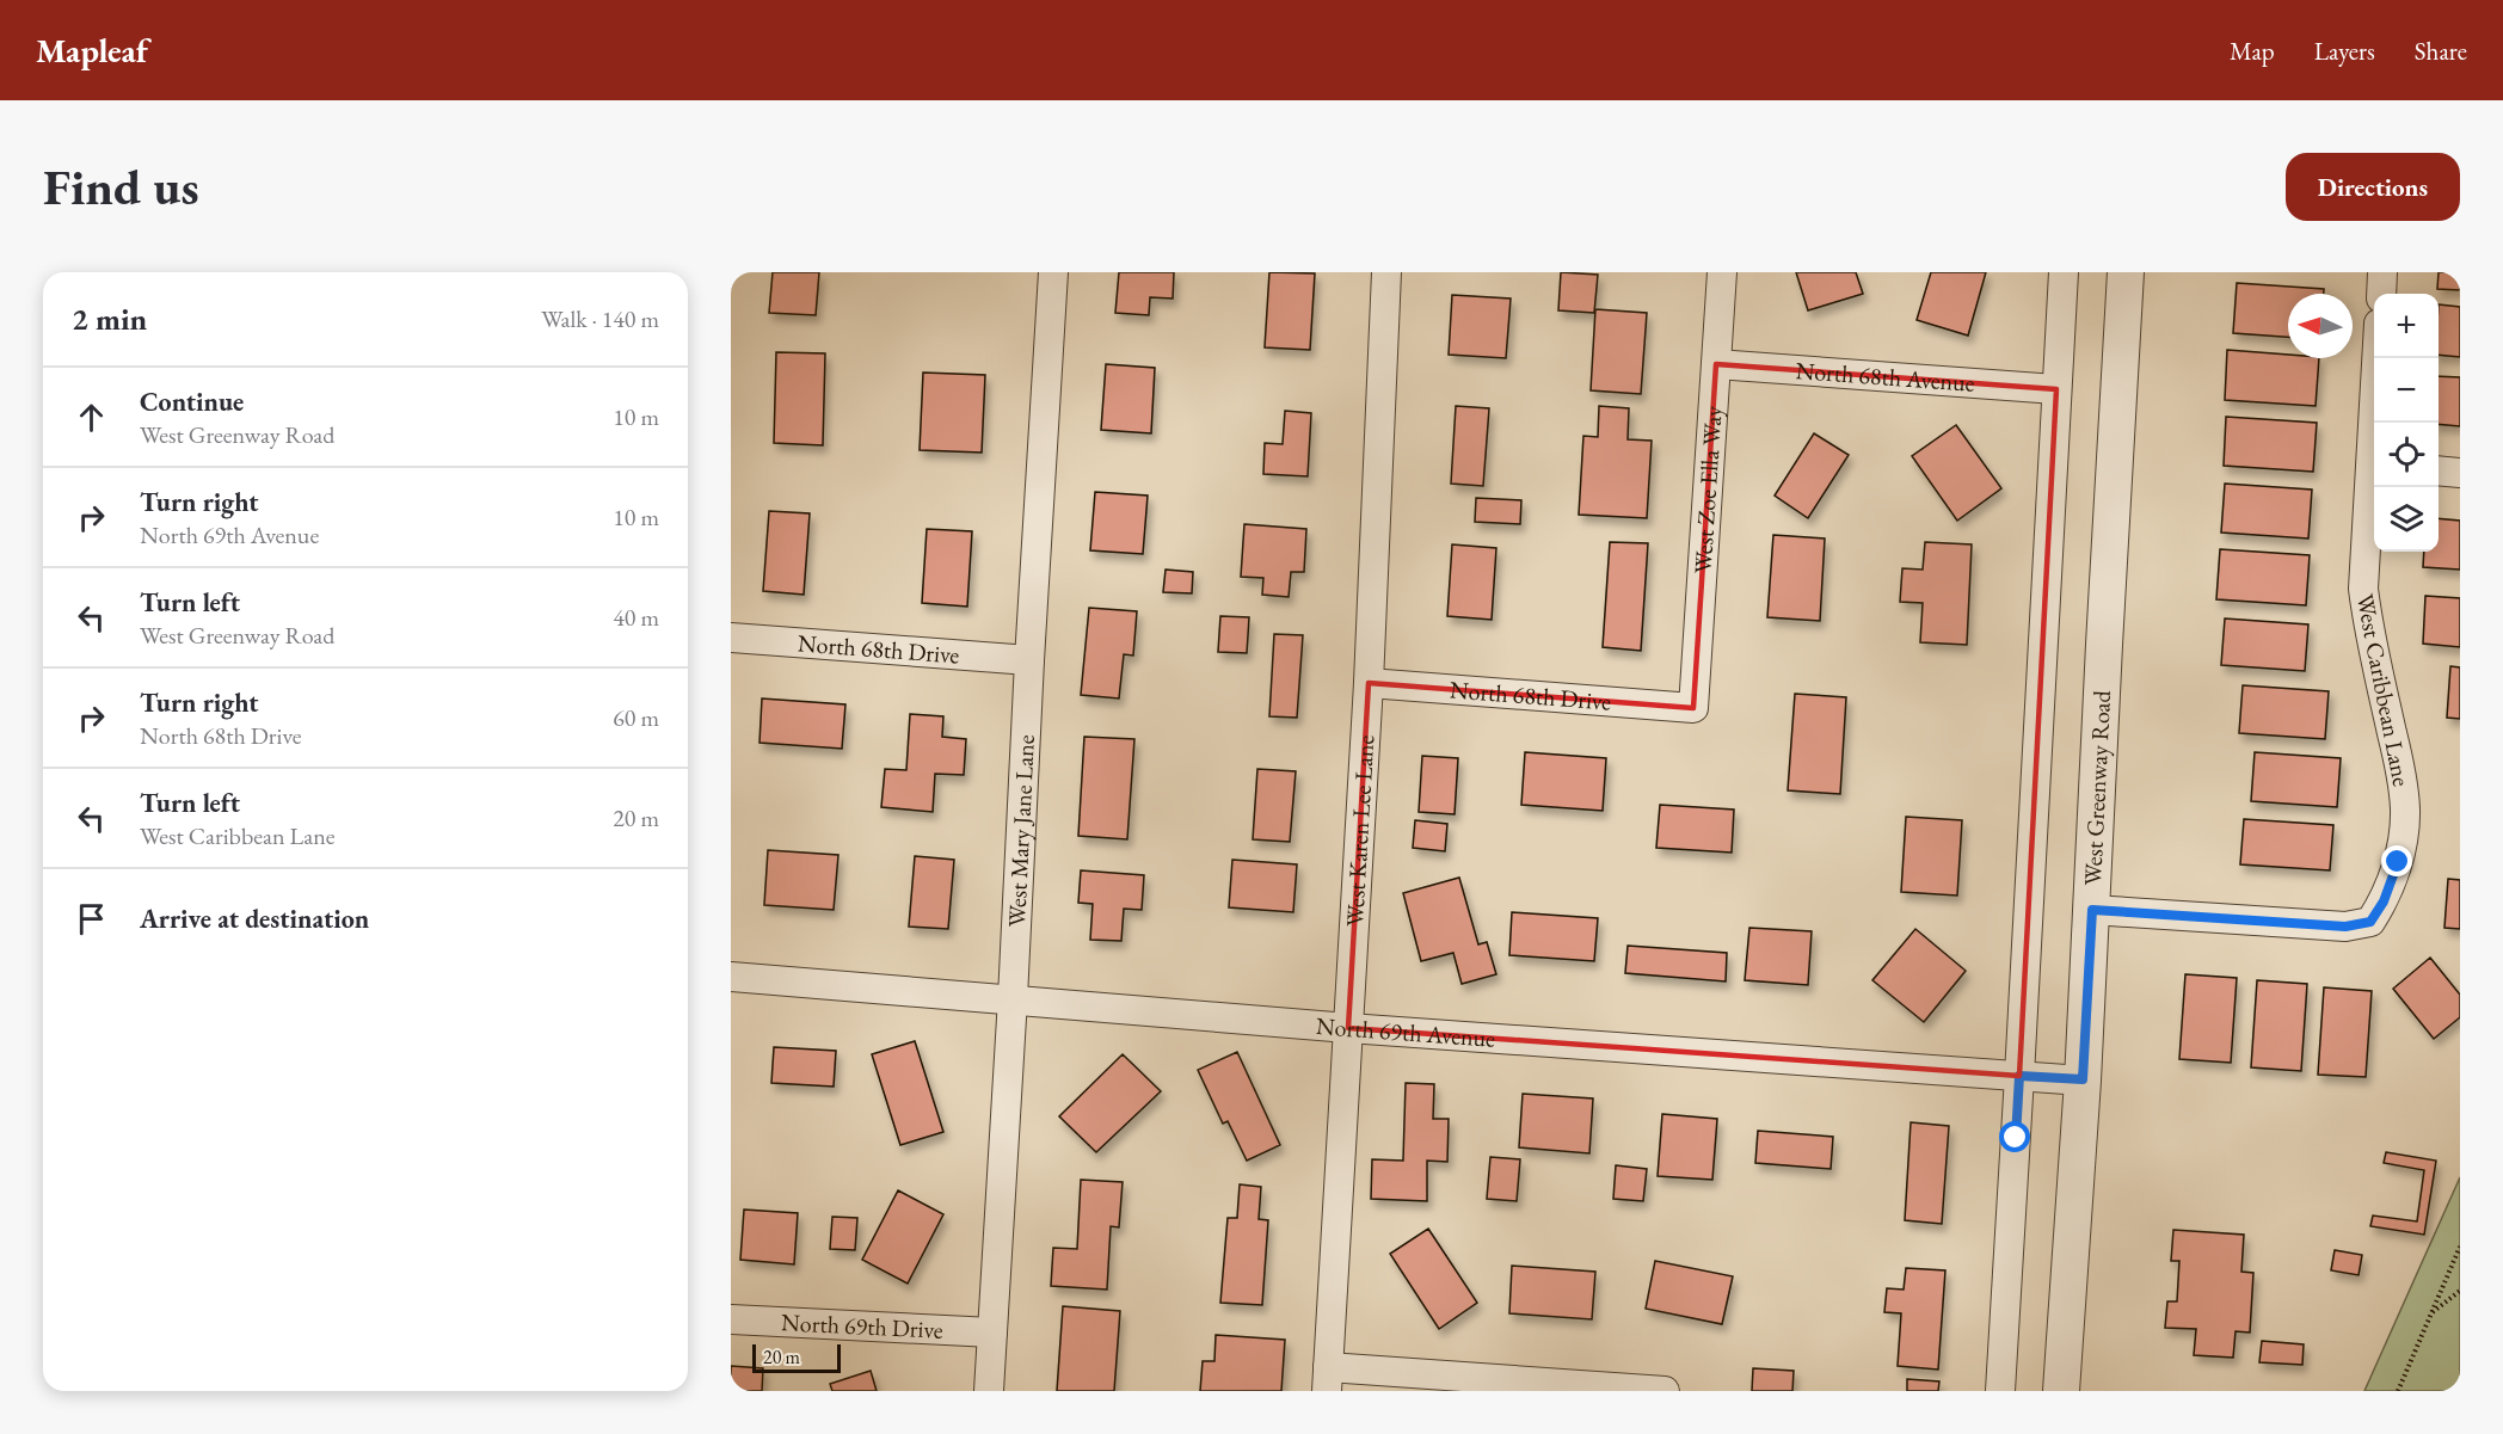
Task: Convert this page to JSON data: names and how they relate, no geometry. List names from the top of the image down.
{
  "streets": {
    "street": [
      "North 68th Avenue",
      "West Zoe Ella Way",
      "North 68th Drive",
      "West Caribbean Lane",
      "West Greenway Road",
      "West Mary Jane Lane",
      "West Karen Lee Lane",
      "North 69th Avenue",
      "North 69th Drive"
    ]
  },
  "crossings": [
    ["North 68th Avenue", "West Zoe Ella Way"],
    ["West Zoe Ella Way", "North 68th Drive"],
    ["North 68th Drive", "West Mary Jane Lane"],
    ["North 68th Drive", "West Karen Lee Lane"],
    ["West Caribbean Lane", "West Greenway Road"],
    ["West Greenway Road", "North 69th Avenue"],
    ["West Mary Jane Lane", "North 69th Avenue"],
    ["West Mary Jane Lane", "North 69th Drive"],
    ["West Karen Lee Lane", "North 69th Avenue"]
  ],
  "scale_bar": "20 m",
  "north": "left",
  "page": {
    "header": "Mapleaf",
    "nav": ["Map", "Layers", "Share"],
    "buttons": "Directions",
    "title": "Find us",
    "heading": ["2 min", "Walk · 140 m"],
    "map_buttons": ["+", "−"],
    "list": [
      ["Continue", "West Greenway Road", "10 m"],
      ["Turn right", "North 69th Avenue", "10 m"],
      ["Turn left", "West Greenway Road", "40 m"],
      ["Turn right", "North 68th Drive", "60 m"],
      ["Turn left", "West Caribbean Lane", "20 m"],
      "Arrive at destination"
    ],
    "scale": "20 m"
  }
}
